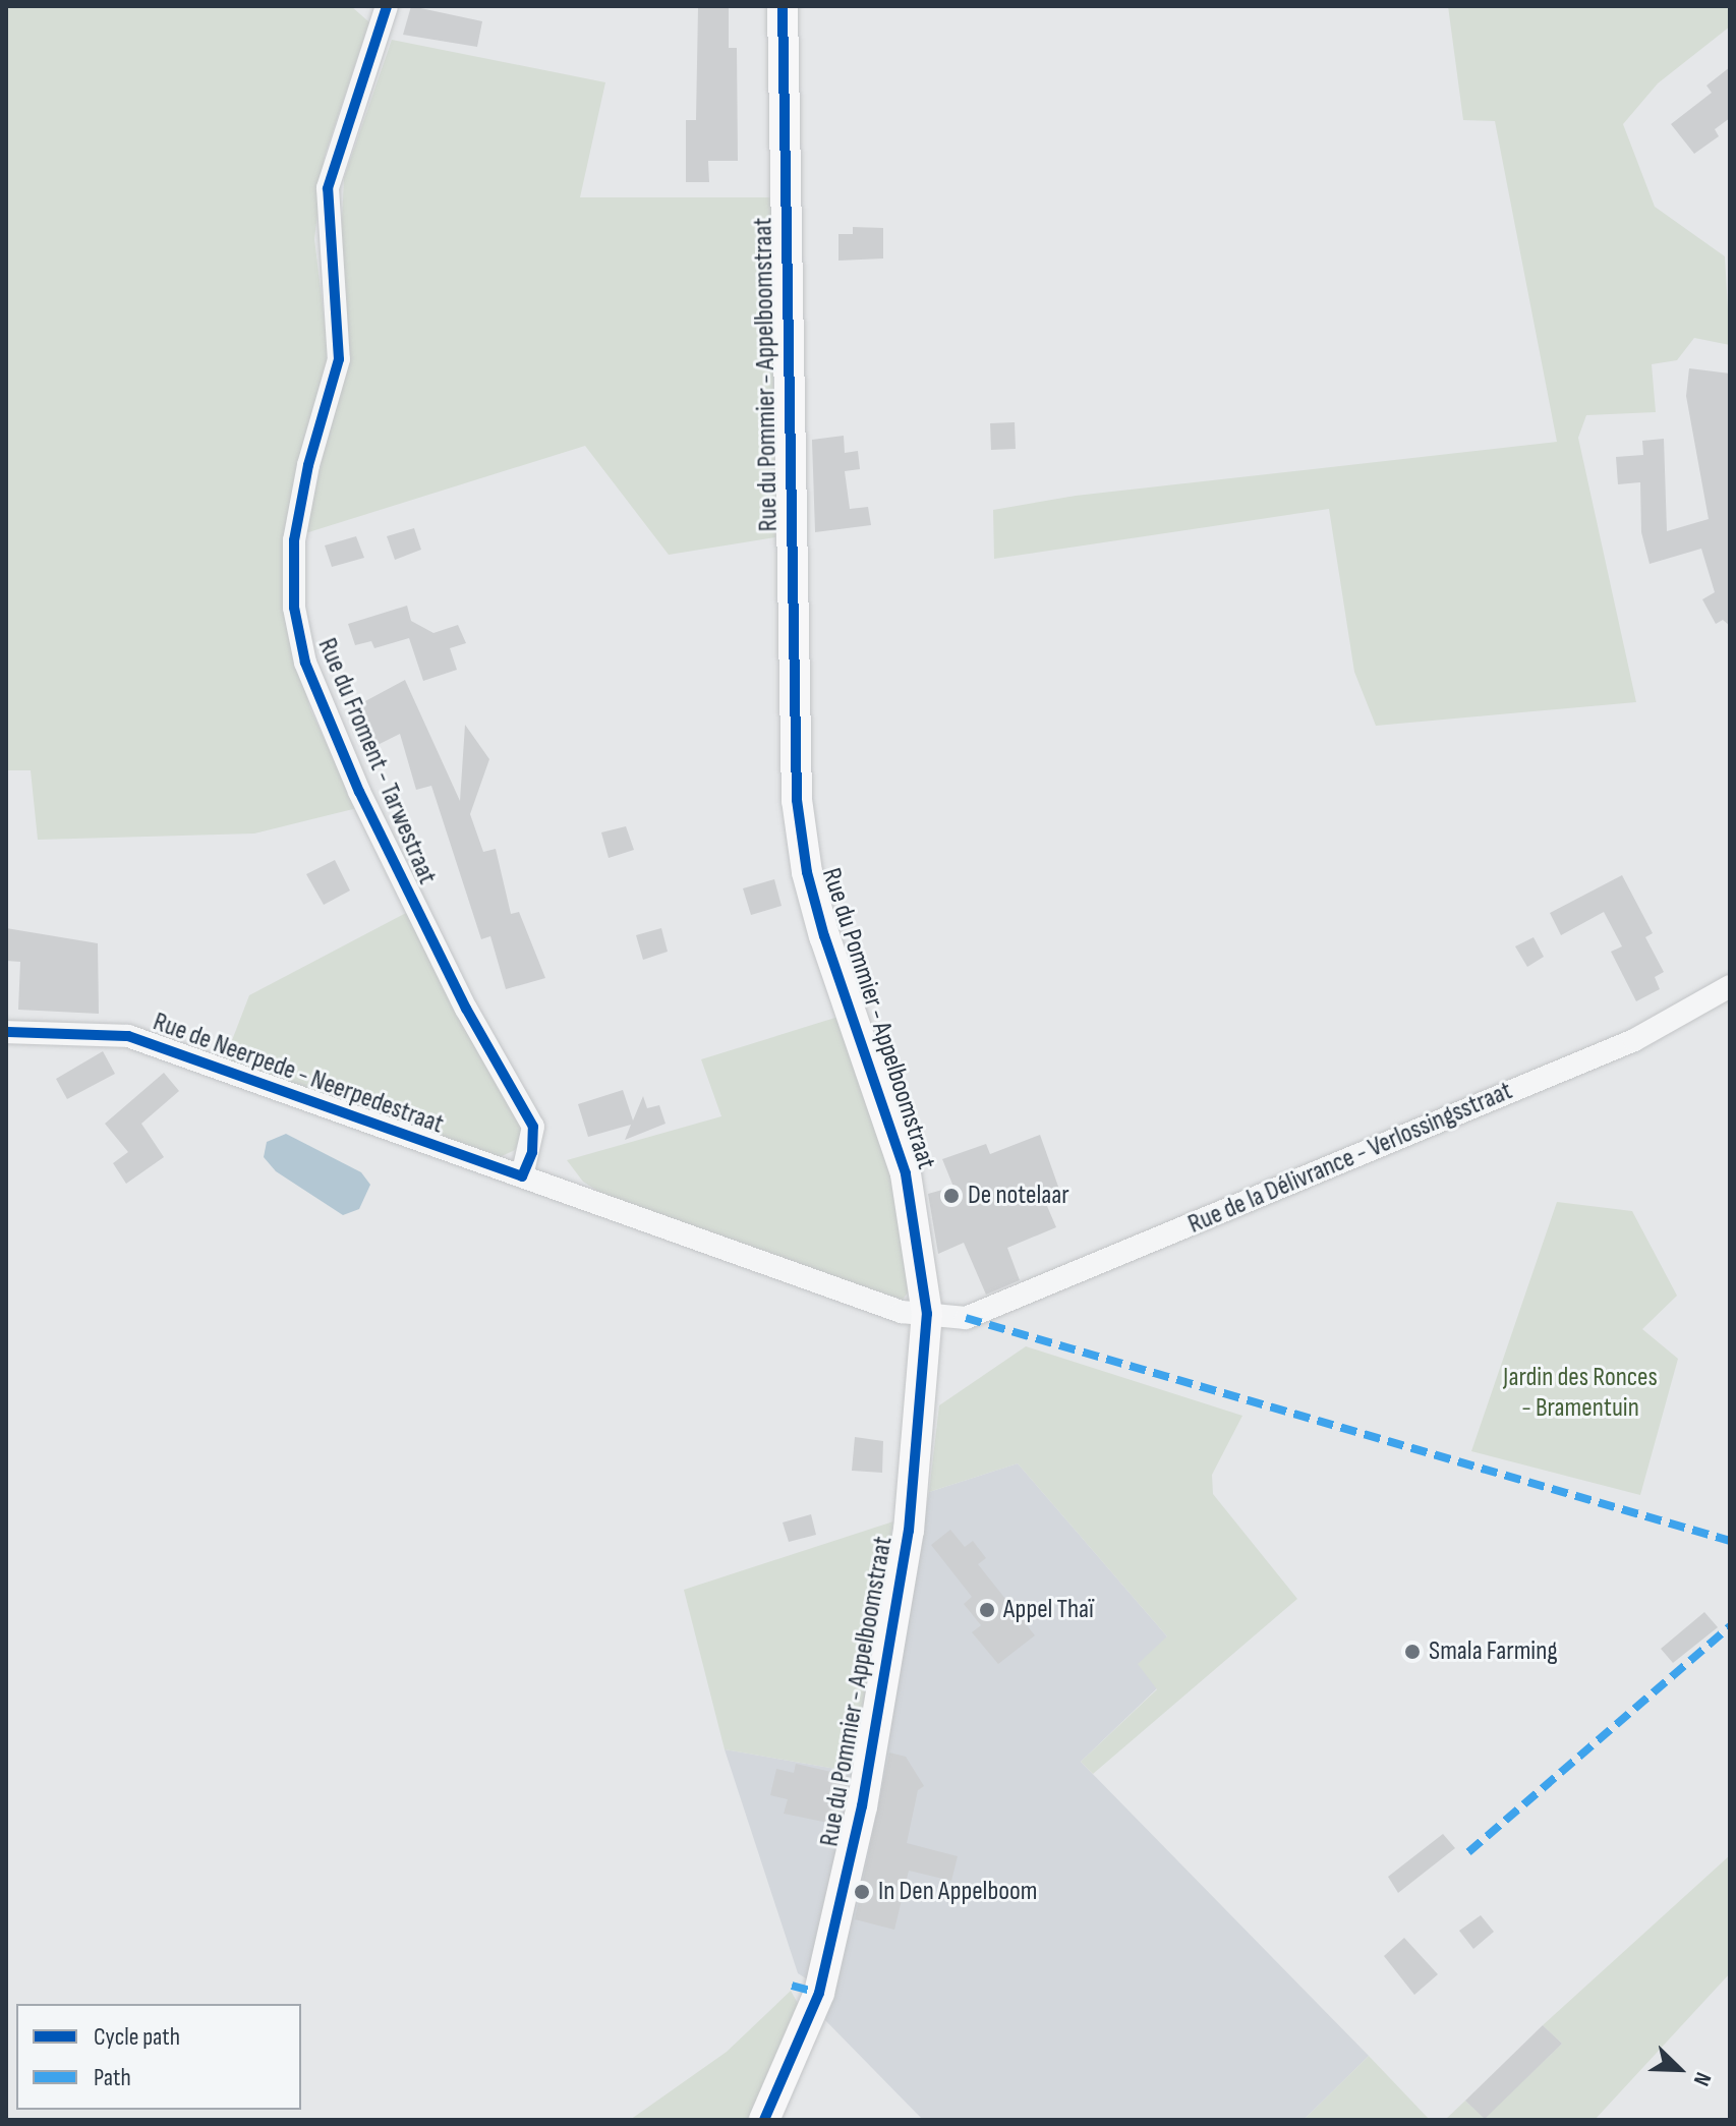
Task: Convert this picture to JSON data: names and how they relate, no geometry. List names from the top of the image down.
{
  "streets": {
    "street": [
      "Rue du Pommier - Appelboomstraat",
      "Rue du Froment - Tarwestraat",
      "Rue de Neerpede - Neerpedestraat",
      "Rue de la Délivrance - Verlossingsstraat"
    ]
  },
  "crossings": [
    ["Rue du Pommier - Appelboomstraat", "Rue de Neerpede - Neerpedestraat"],
    ["Rue du Froment - Tarwestraat", "Rue de Neerpede - Neerpedestraat"],
    ["Rue de Neerpede - Neerpedestraat", "Rue de la Délivrance - Verlossingsstraat"]
  ],
  "parks": ["Jardin des Ronces - Bramentuin"],
  "places": [
    "De notelaar",
    "Appel Thaï",
    "Smala Farming",
    "In Den Appelboom"
  ],
  "legend": ["Cycle path", "Path"],
  "north": "bottom right"
}
